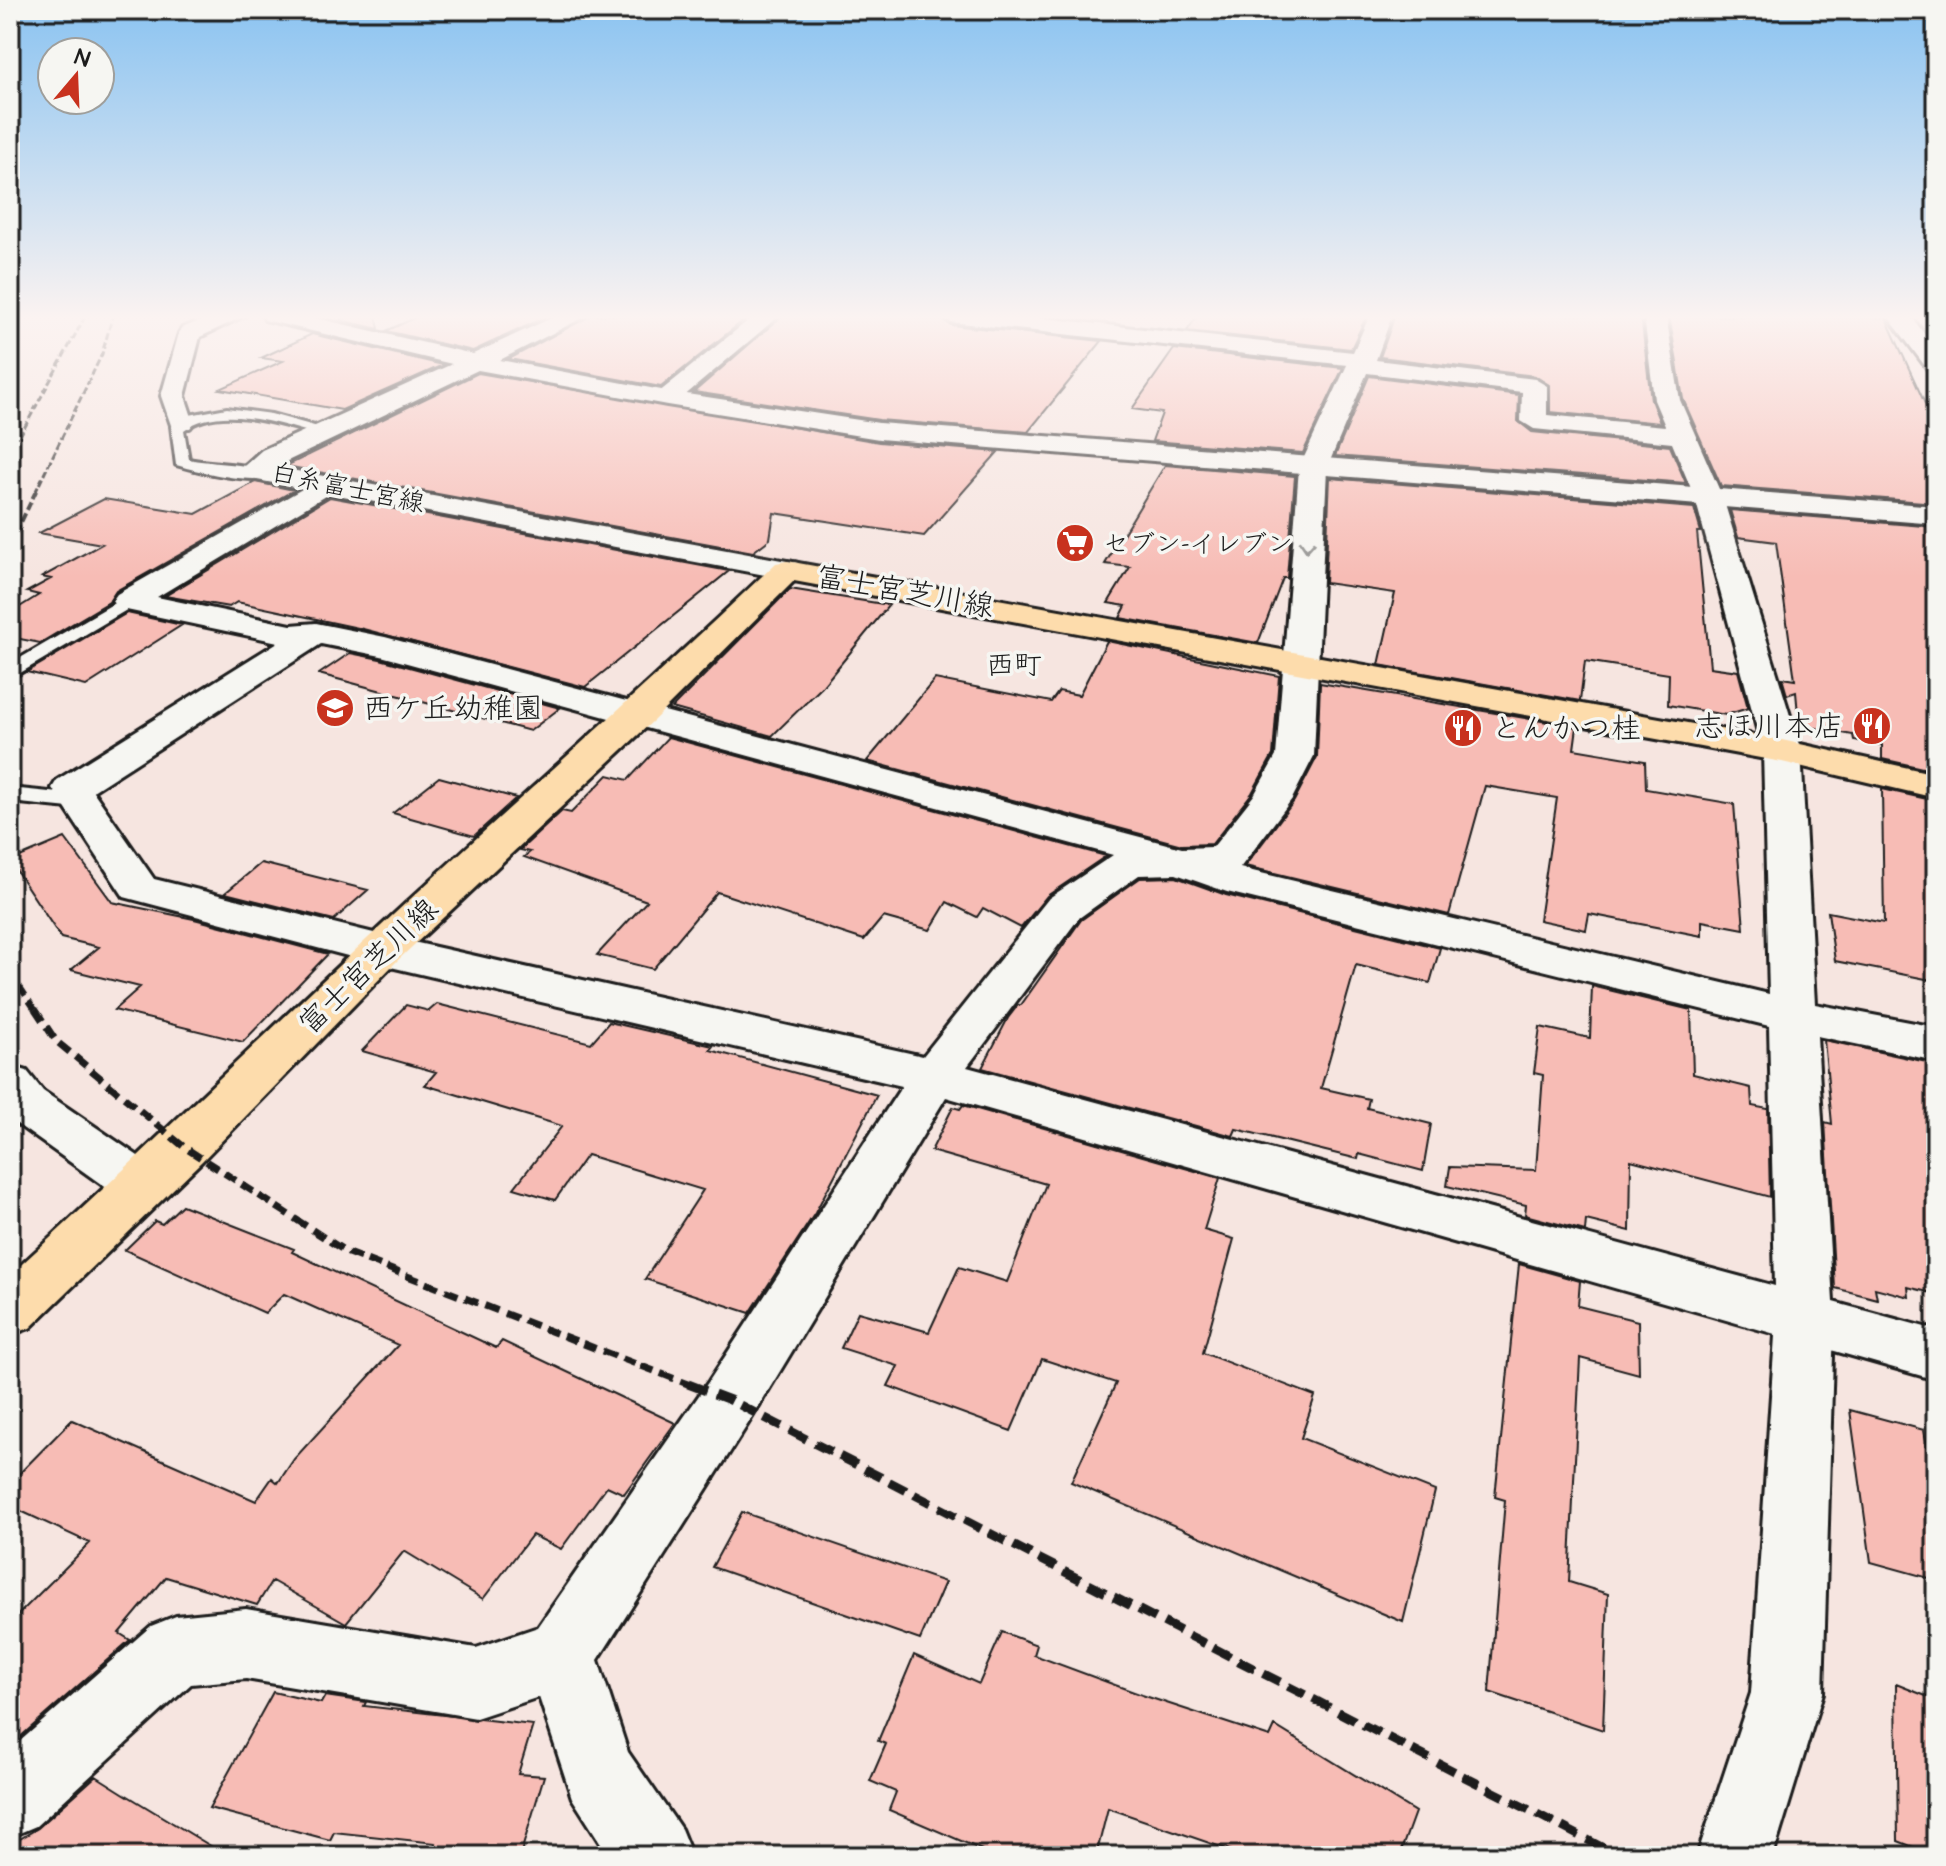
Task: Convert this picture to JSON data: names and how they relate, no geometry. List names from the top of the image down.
{
  "streets": {
    "main road": ["富士宮芝川線"],
    "street": ["白糸富士宮線"]
  },
  "crossings": [
    ["白糸富士宮線", "富士宮芝川線"]
  ],
  "districts": ["西町"],
  "places": {
    "supermarket": ["セブン-イレブン"],
    "school or university": ["西ケ丘幼稚園"],
    "restaurant": ["志ほ川本店", "とんかつ桂"]
  },
  "north": "top"
}
